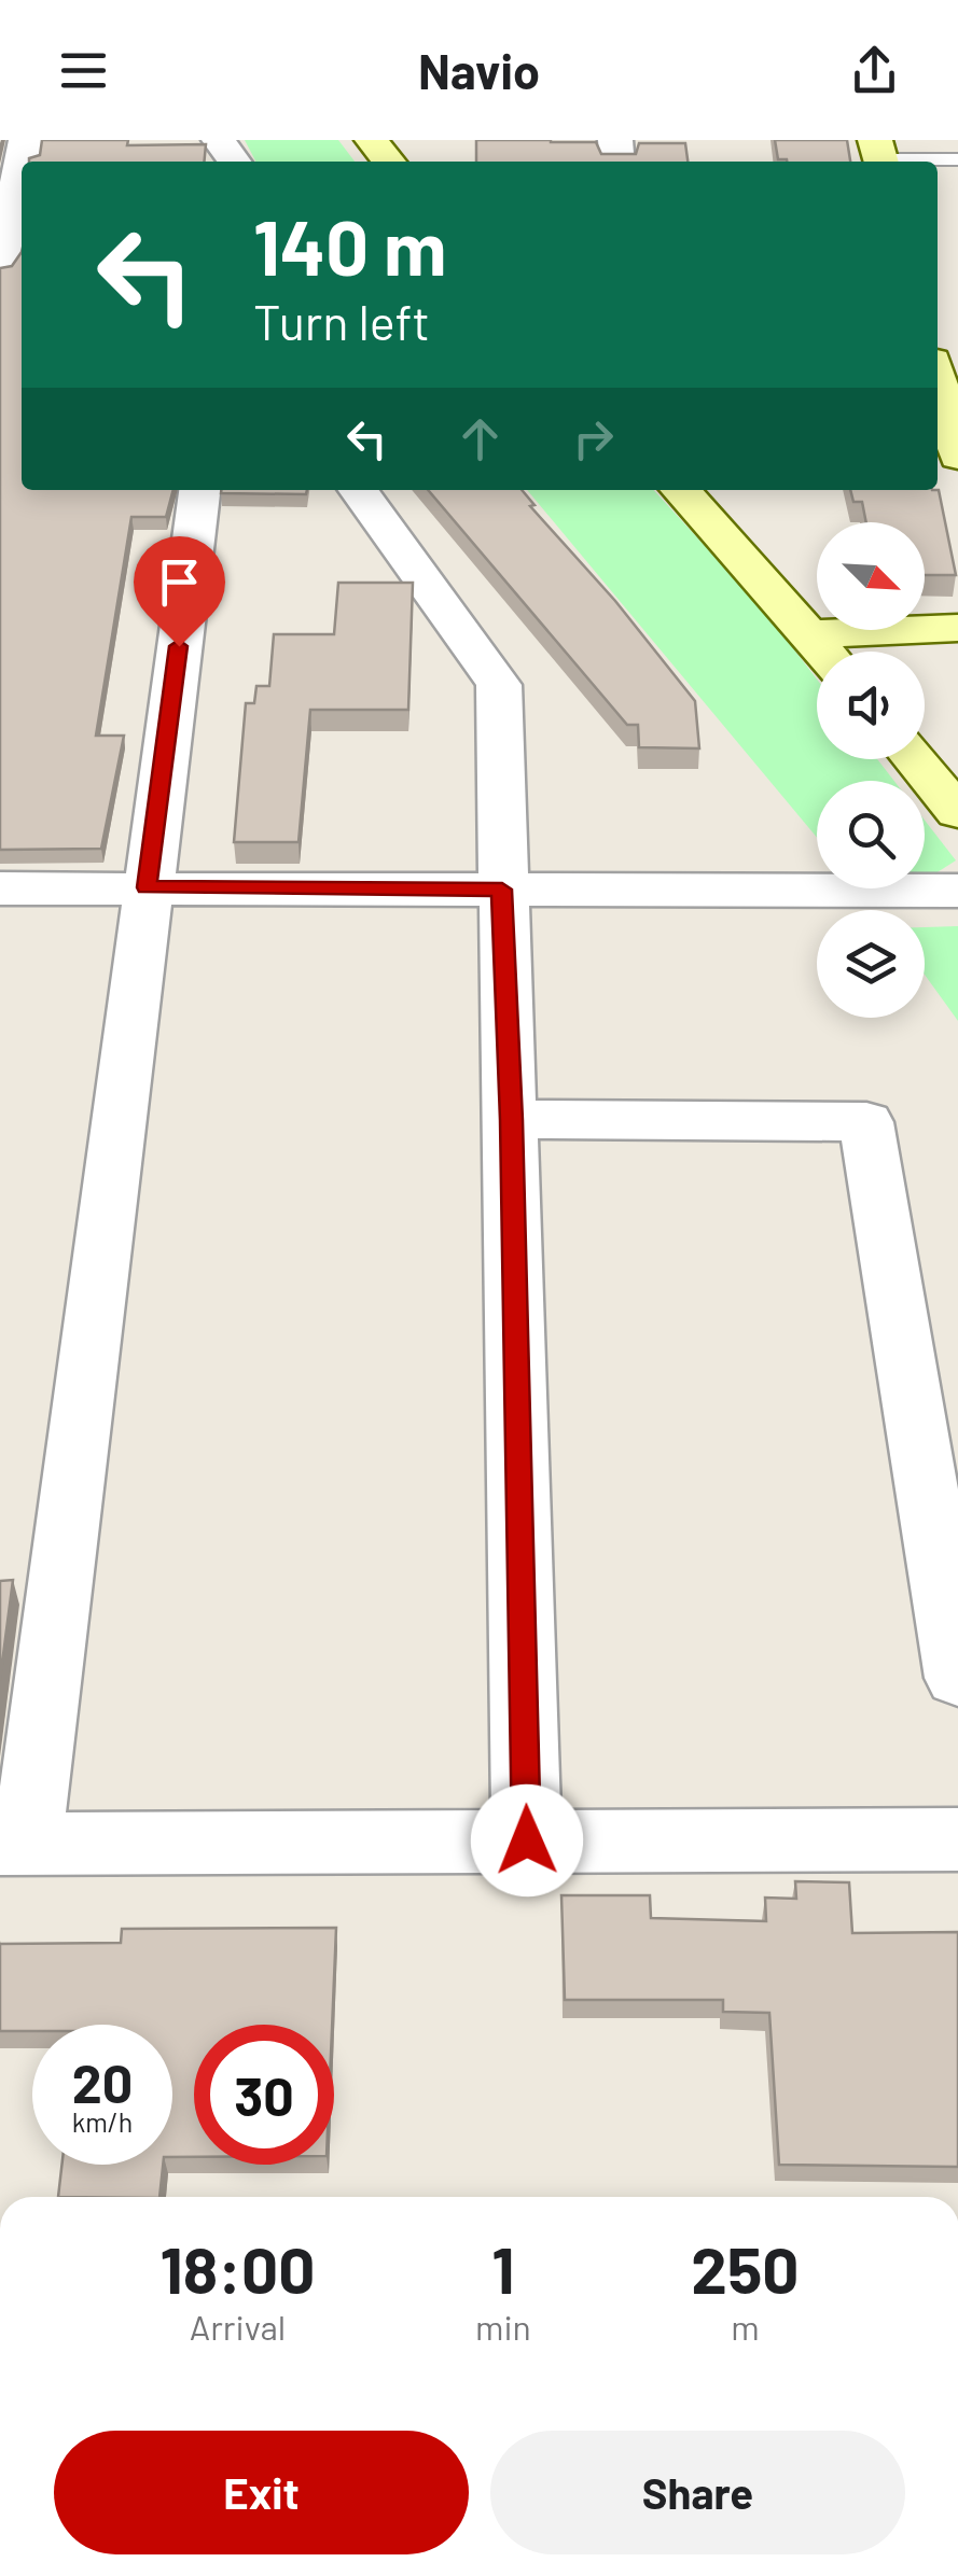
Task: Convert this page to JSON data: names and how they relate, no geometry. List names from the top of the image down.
{
  "north": "bottom right",
  "page": {
    "header": "Navio",
    "turn": ["140 m", "Turn left"],
    "speed": "20 km/h",
    "limit": "30",
    "eta": [
      "18:00",
      "Arrival",
      "1",
      "min",
      "250",
      "m"
    ],
    "buttons": ["Exit", "Share"]
  }
}
